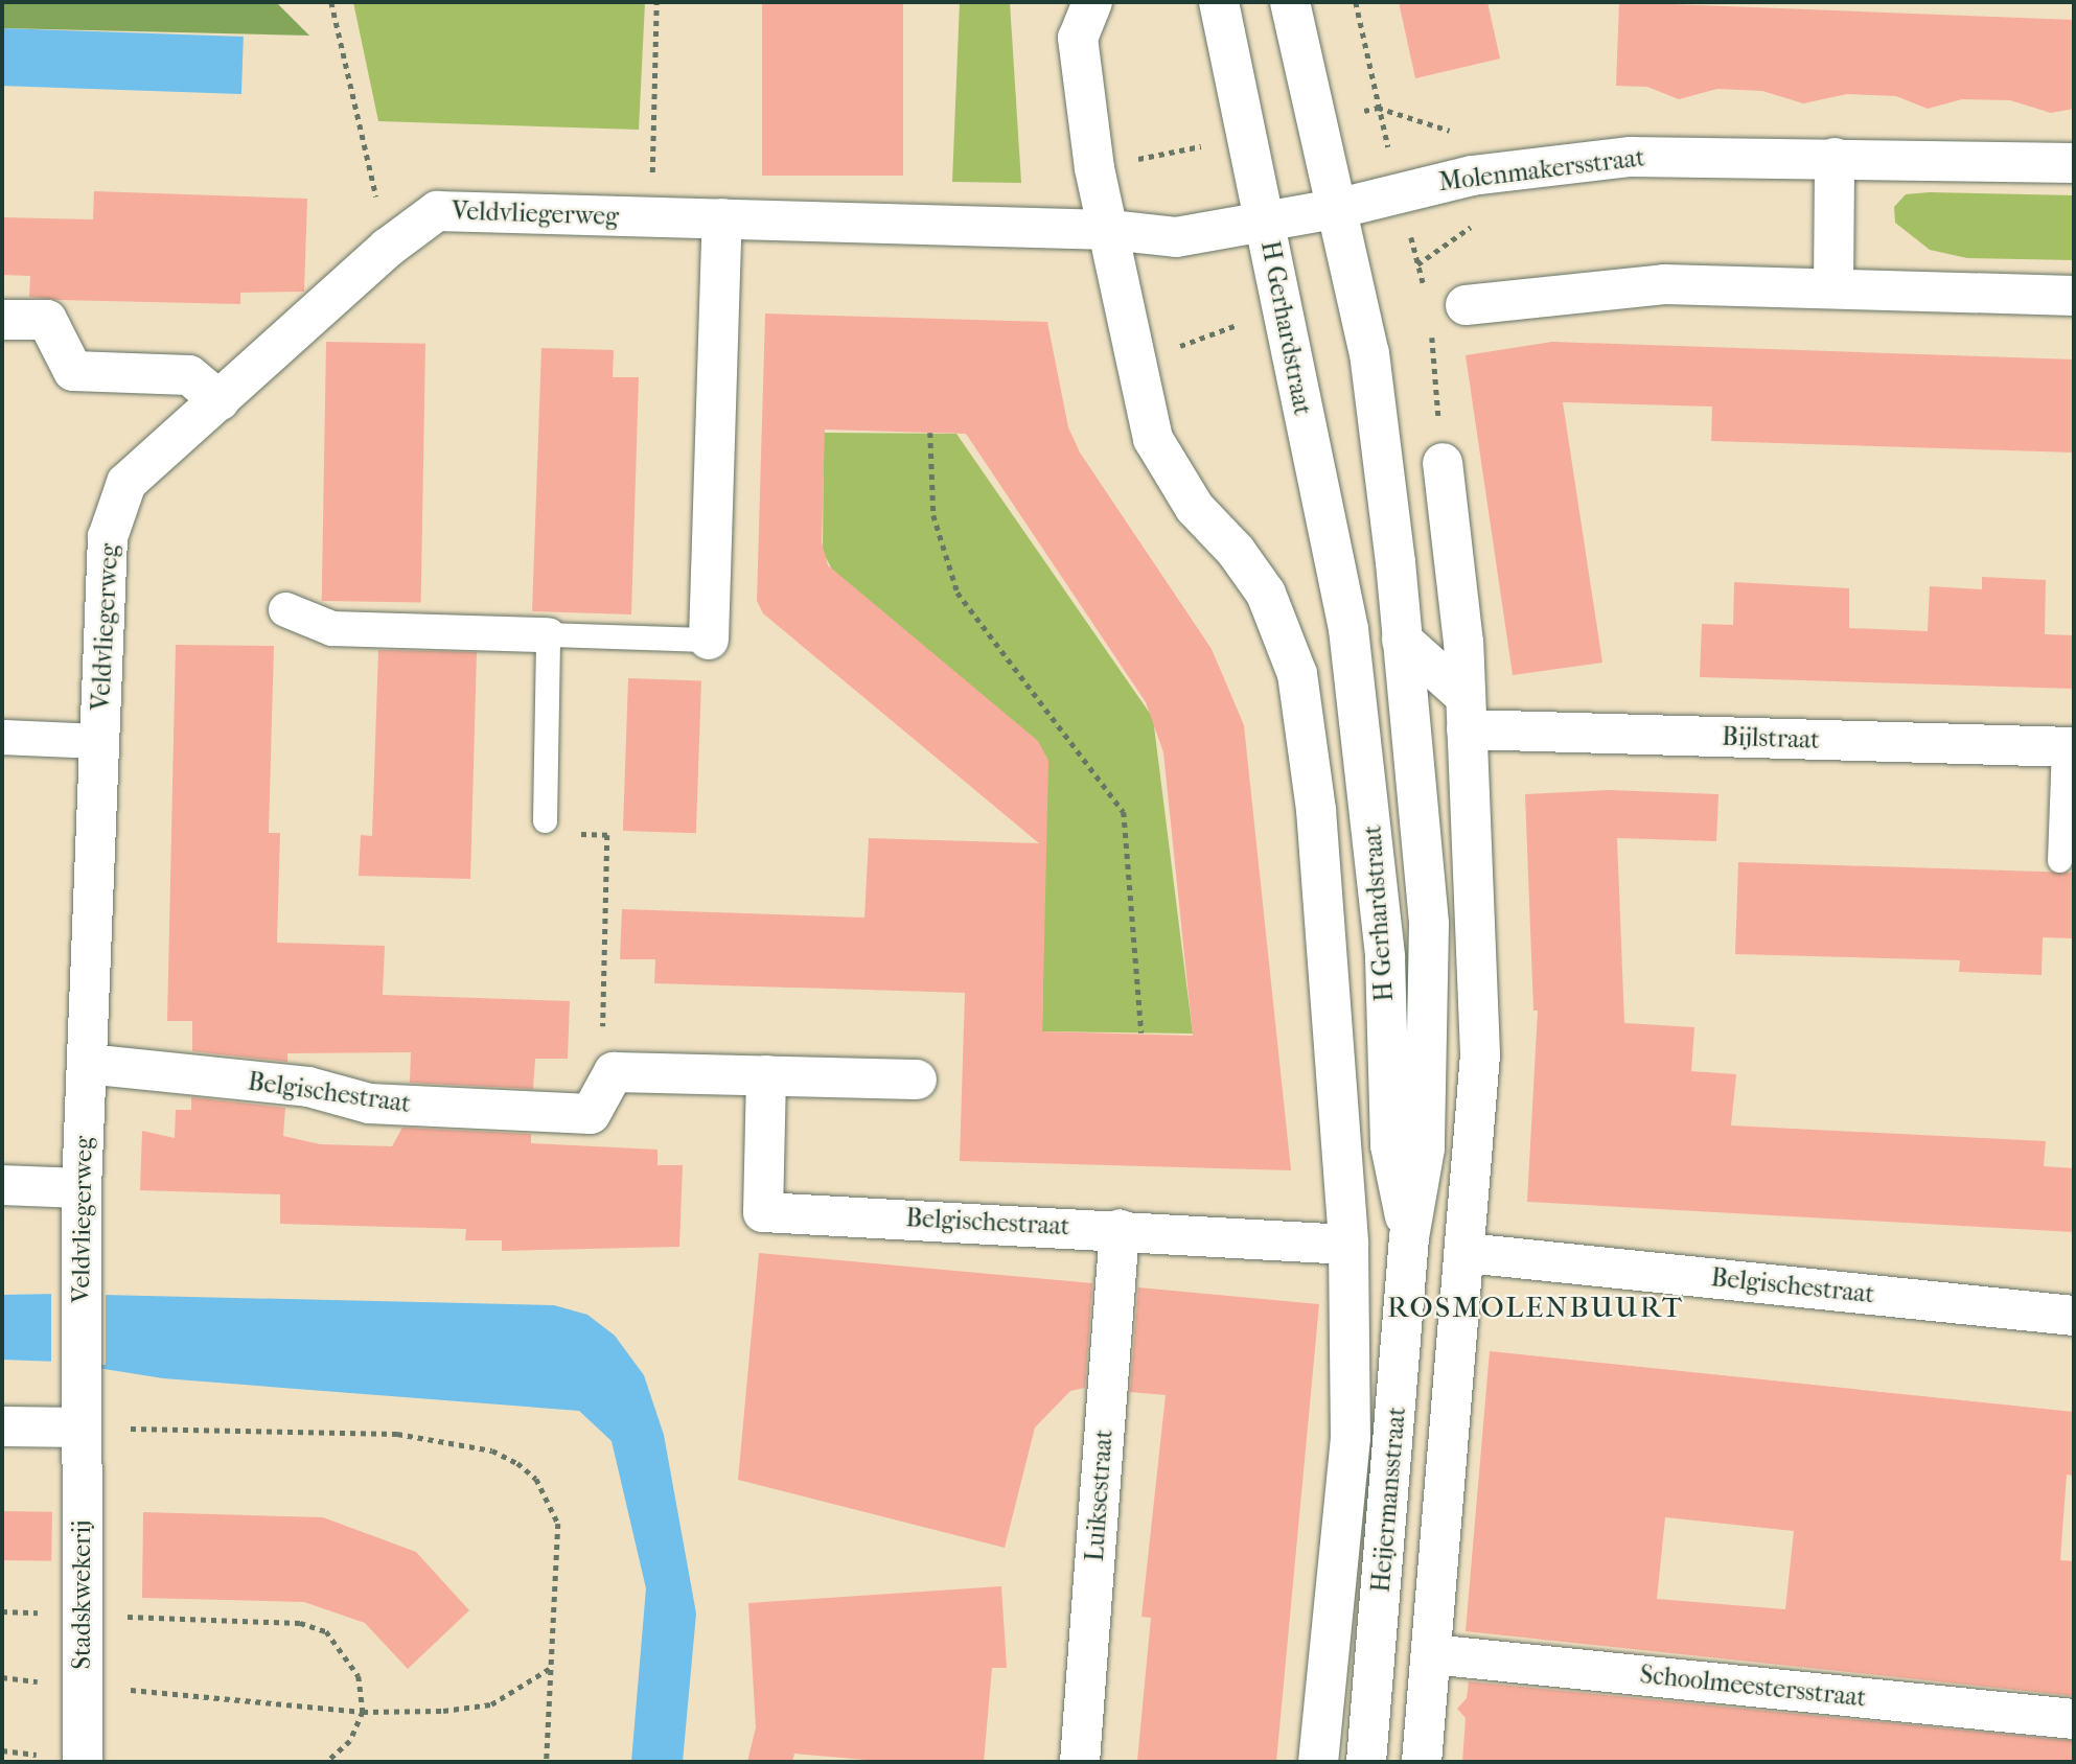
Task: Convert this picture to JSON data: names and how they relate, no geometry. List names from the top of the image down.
{
  "streets": {
    "street": [
      "Molenmakersstraat",
      "Veldvliegerweg",
      "H Gerhardstraat",
      "Bijlstraat",
      "Belgischestraat",
      "Luiksestraat",
      "Heijermansstraat",
      "Stadskwekerij",
      "Schoolmeestersstraat"
    ]
  },
  "crossings": [
    ["Molenmakersstraat", "Veldvliegerweg"],
    ["Molenmakersstraat", "H Gerhardstraat"],
    ["Veldvliegerweg", "H Gerhardstraat"],
    ["Veldvliegerweg", "Belgischestraat"],
    ["Veldvliegerweg", "Stadskwekerij"],
    ["H Gerhardstraat", "Heijermansstraat"],
    ["Belgischestraat", "Luiksestraat"],
    ["Belgischestraat", "Heijermansstraat"]
  ],
  "districts": ["ROSMOLENBUURT"]
}
